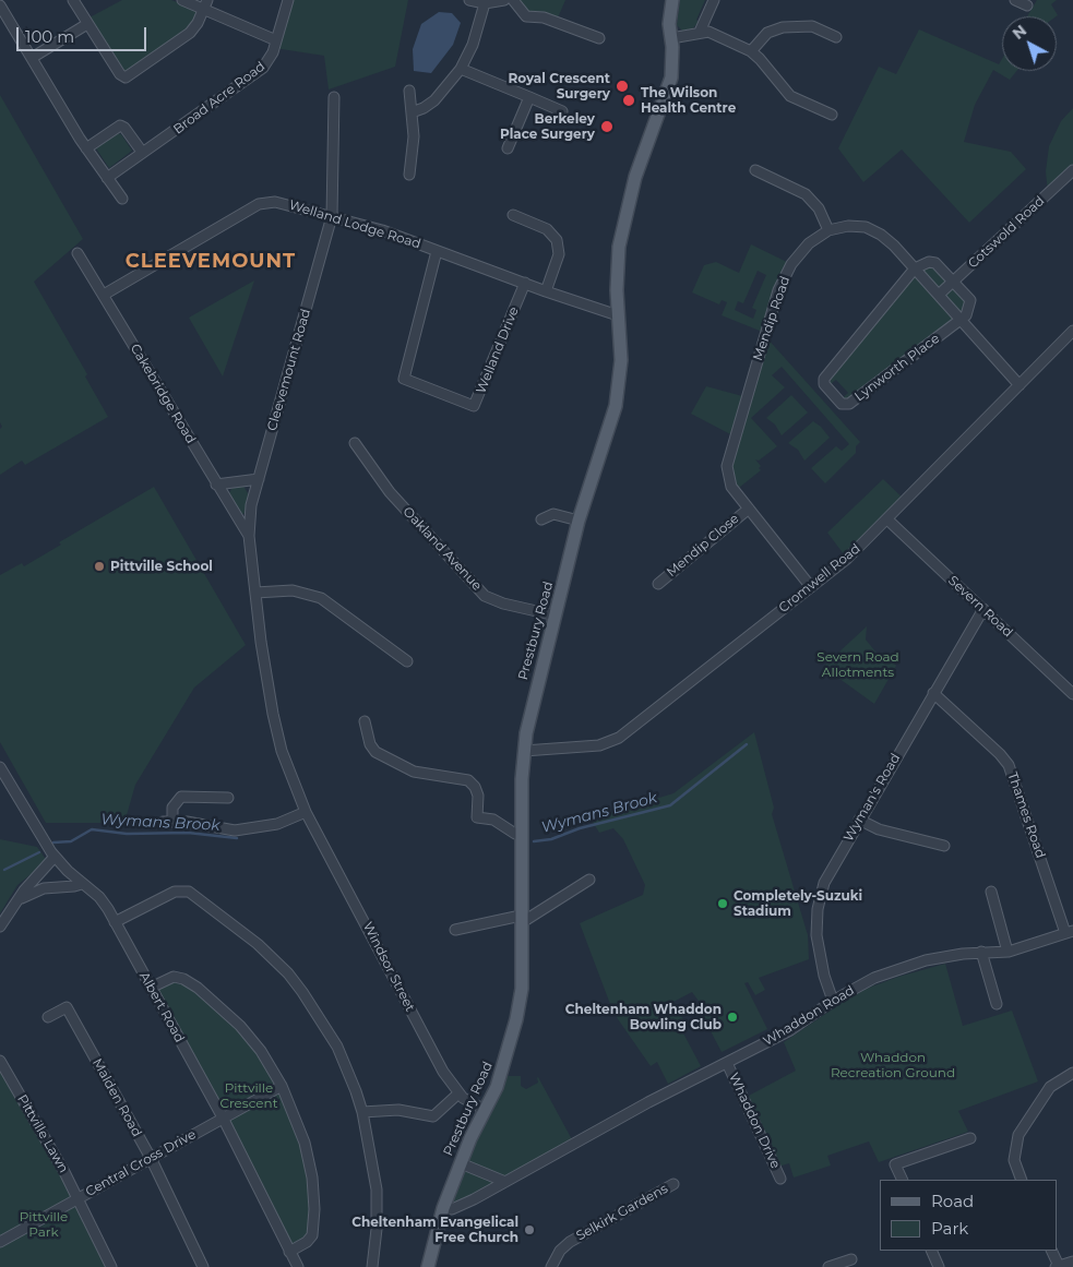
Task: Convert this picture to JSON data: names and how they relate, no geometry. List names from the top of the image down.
{
  "streets": {
    "main road": ["Prestbury Road"],
    "street": [
      "Broad Acre Road",
      "Welland Lodge Road",
      "Cotswold Road",
      "Mendip Road",
      "Welland Drive",
      "Lynworth Place",
      "Cleevemount Road",
      "Cakebridge Road",
      "Mendip Close",
      "Oakland Avenue",
      "Cromwell Road",
      "Severn Road",
      "Wyman's Road",
      "Thames Road",
      "Windsor Street",
      "Albert Road",
      "Whaddon Road",
      "Malden Road",
      "Whaddon Drive",
      "Pittville Lawn",
      "Central Cross Drive",
      "Selkirk Gardens"
    ]
  },
  "crossings": [
    ["Welland Lodge Road", "Welland Drive"],
    ["Welland Lodge Road", "Cleevemount Road"],
    ["Welland Lodge Road", "Cakebridge Road"],
    ["Welland Lodge Road", "Prestbury Road"],
    ["Cotswold Road", "Mendip Road"],
    ["Mendip Road", "Lynworth Place"],
    ["Mendip Road", "Mendip Close"],
    ["Mendip Road", "Cromwell Road"],
    ["Cleevemount Road", "Cakebridge Road"],
    ["Cleevemount Road", "Windsor Street"],
    ["Oakland Avenue", "Prestbury Road"],
    ["Cromwell Road", "Severn Road"],
    ["Cromwell Road", "Prestbury Road"],
    ["Severn Road", "Wyman's Road"],
    ["Prestbury Road", "Windsor Street"],
    ["Prestbury Road", "Whaddon Road"],
    ["Wyman's Road", "Thames Road"],
    ["Wyman's Road", "Whaddon Road"],
    ["Thames Road", "Whaddon Road"],
    ["Albert Road", "Central Cross Drive"],
    ["Whaddon Road", "Whaddon Drive"],
    ["Malden Road", "Central Cross Drive"],
    ["Pittville Lawn", "Central Cross Drive"]
  ],
  "districts": ["CLEEVEMOUNT"],
  "water": ["Wymans Brook"],
  "parks": [
    "Severn Road Allotments",
    "Whaddon Recreation Ground",
    "Pittville Crescent",
    "Pittville Park"
  ],
  "places": [
    "Royal Crescent Surgery",
    "The Wilson Health Centre",
    "Berkeley Place Surgery",
    "Pittville School",
    "Completely-Suzuki Stadium",
    "Cheltenham Whaddon Bowling Club",
    "Cheltenham Evangelical Free Church"
  ],
  "legend": ["Road", "Park"],
  "scale_bar": "100 m",
  "north": "top left"
}
